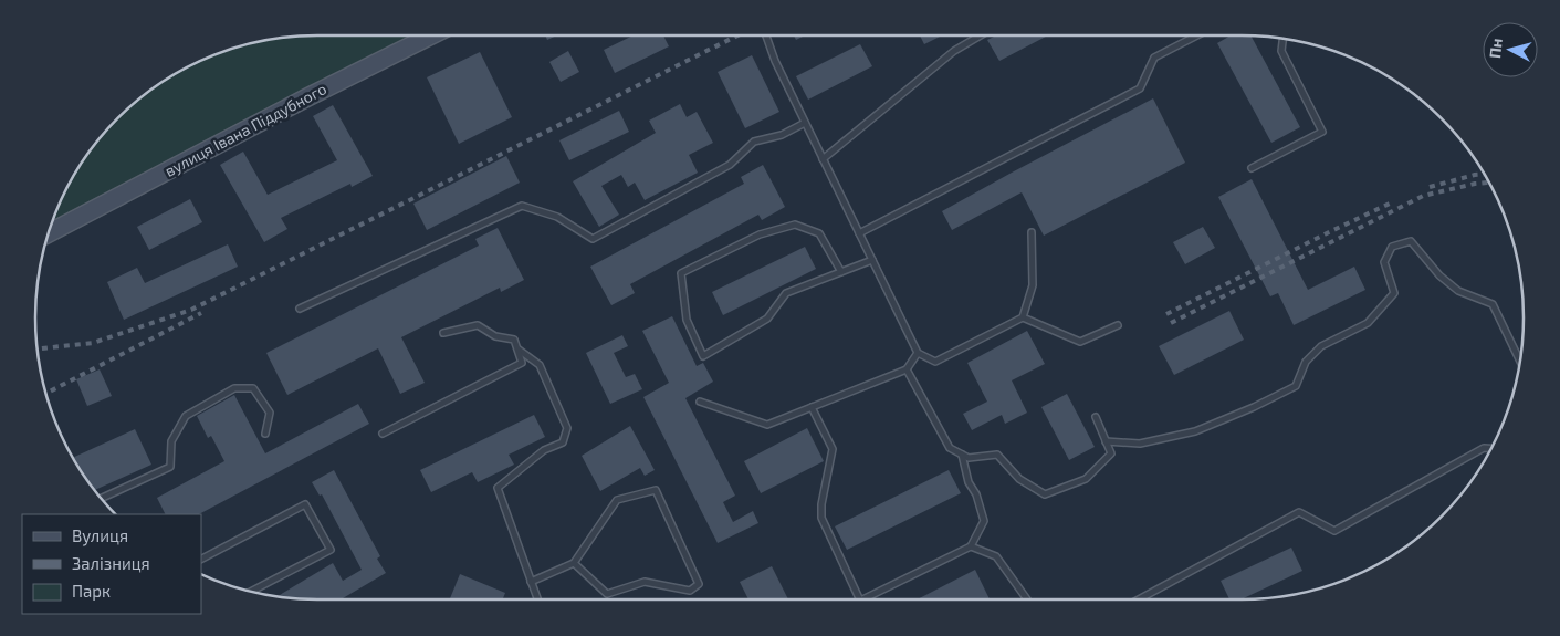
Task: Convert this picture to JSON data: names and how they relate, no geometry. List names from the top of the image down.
{
  "streets": {
    "street": ["вулиця Івана Піддубного"]
  },
  "legend": ["Вулиця", "Залізниця", "Парк"],
  "north": "left"
}
